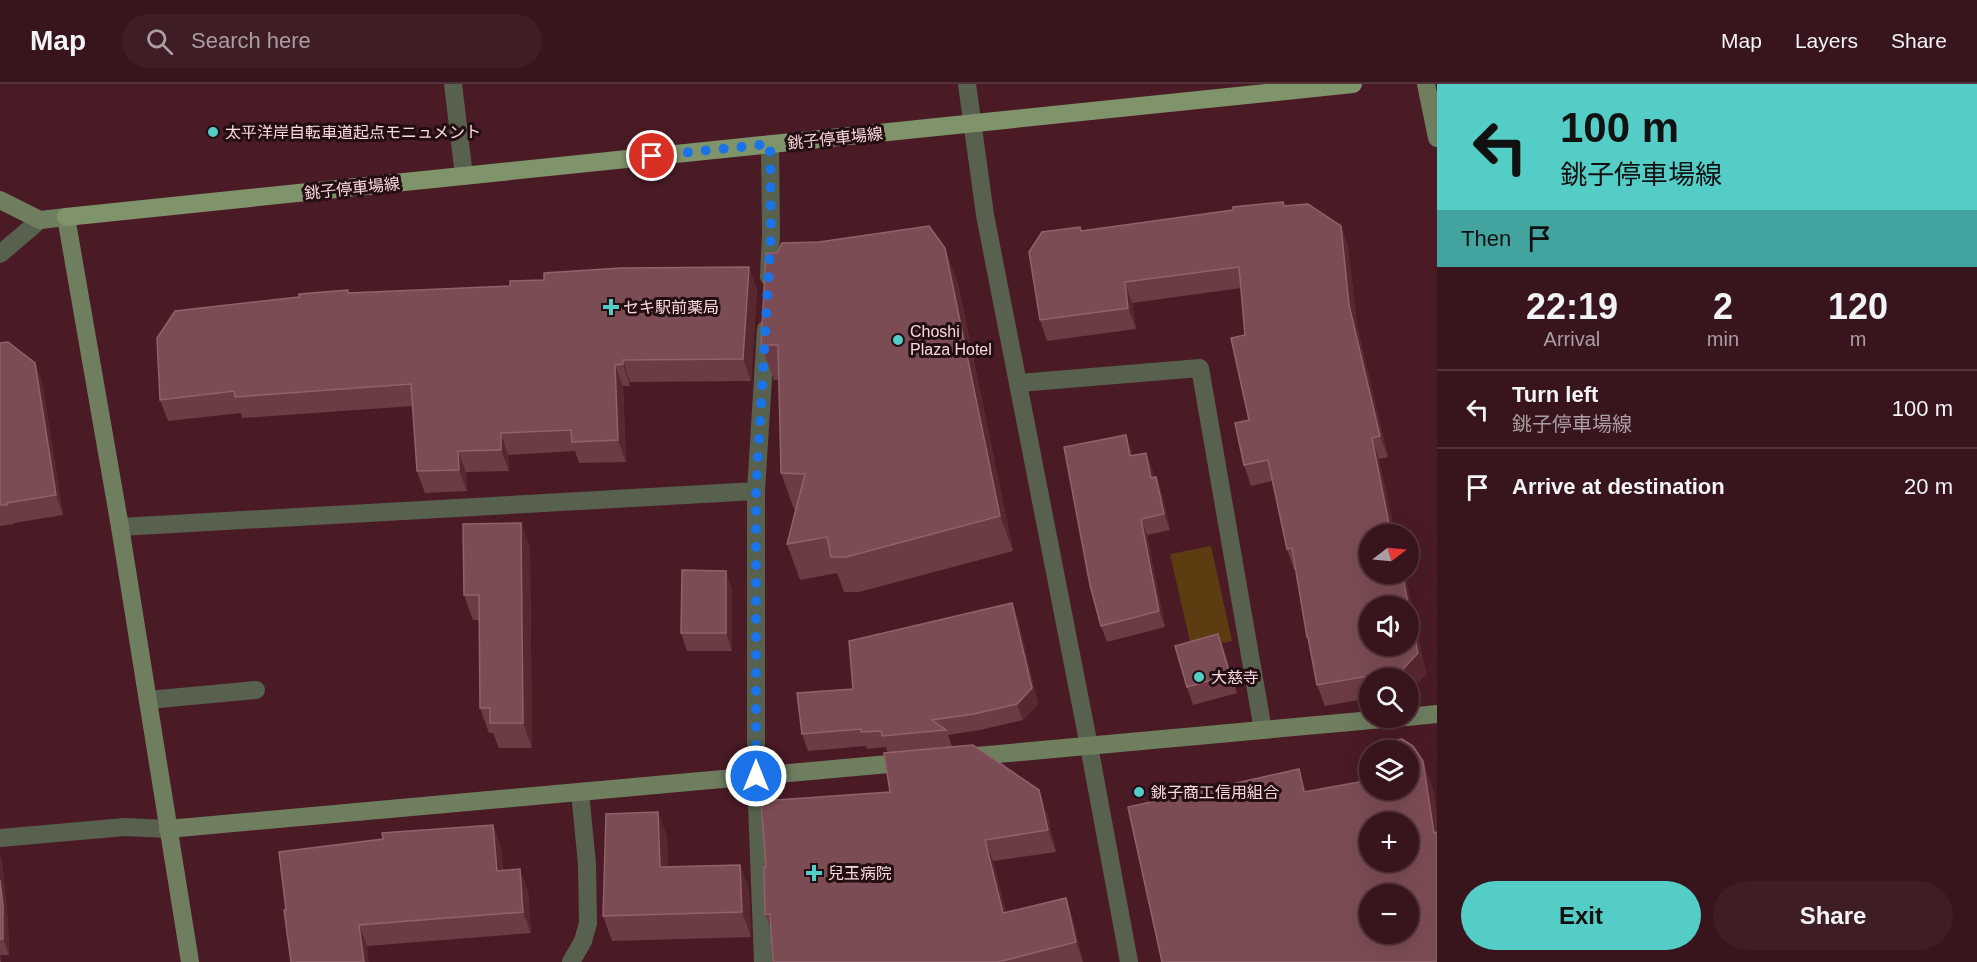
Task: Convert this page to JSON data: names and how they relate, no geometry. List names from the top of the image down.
{
  "streets": {
    "main road": ["銚子停車場線"]
  },
  "places": {
    "other": [
      "太平洋岸自転車道起点モニュメント",
      "Choshi Plaza Hotel",
      "大慈寺",
      "銚子商工信用組合"
    ],
    "health": ["セキ駅前薬局", "兒玉病院"]
  },
  "north": "right",
  "page": {
    "header": "Map",
    "search": "Search here",
    "nav": ["Map", "Layers", "Share"],
    "turn": ["100 m", "銚子停車場線"],
    "then": "Then",
    "eta": [
      "22:19",
      "Arrival",
      "2",
      "min",
      "120",
      "m"
    ],
    "list": [
      {
        "name": "Turn left",
        "note": "銚子停車場線",
        "value": "100 m"
      },
      {
        "name": "Arrive at destination",
        "value": "20 m"
      }
    ],
    "map_buttons": ["+", "−"],
    "buttons": ["Exit", "Share"]
  }
}
